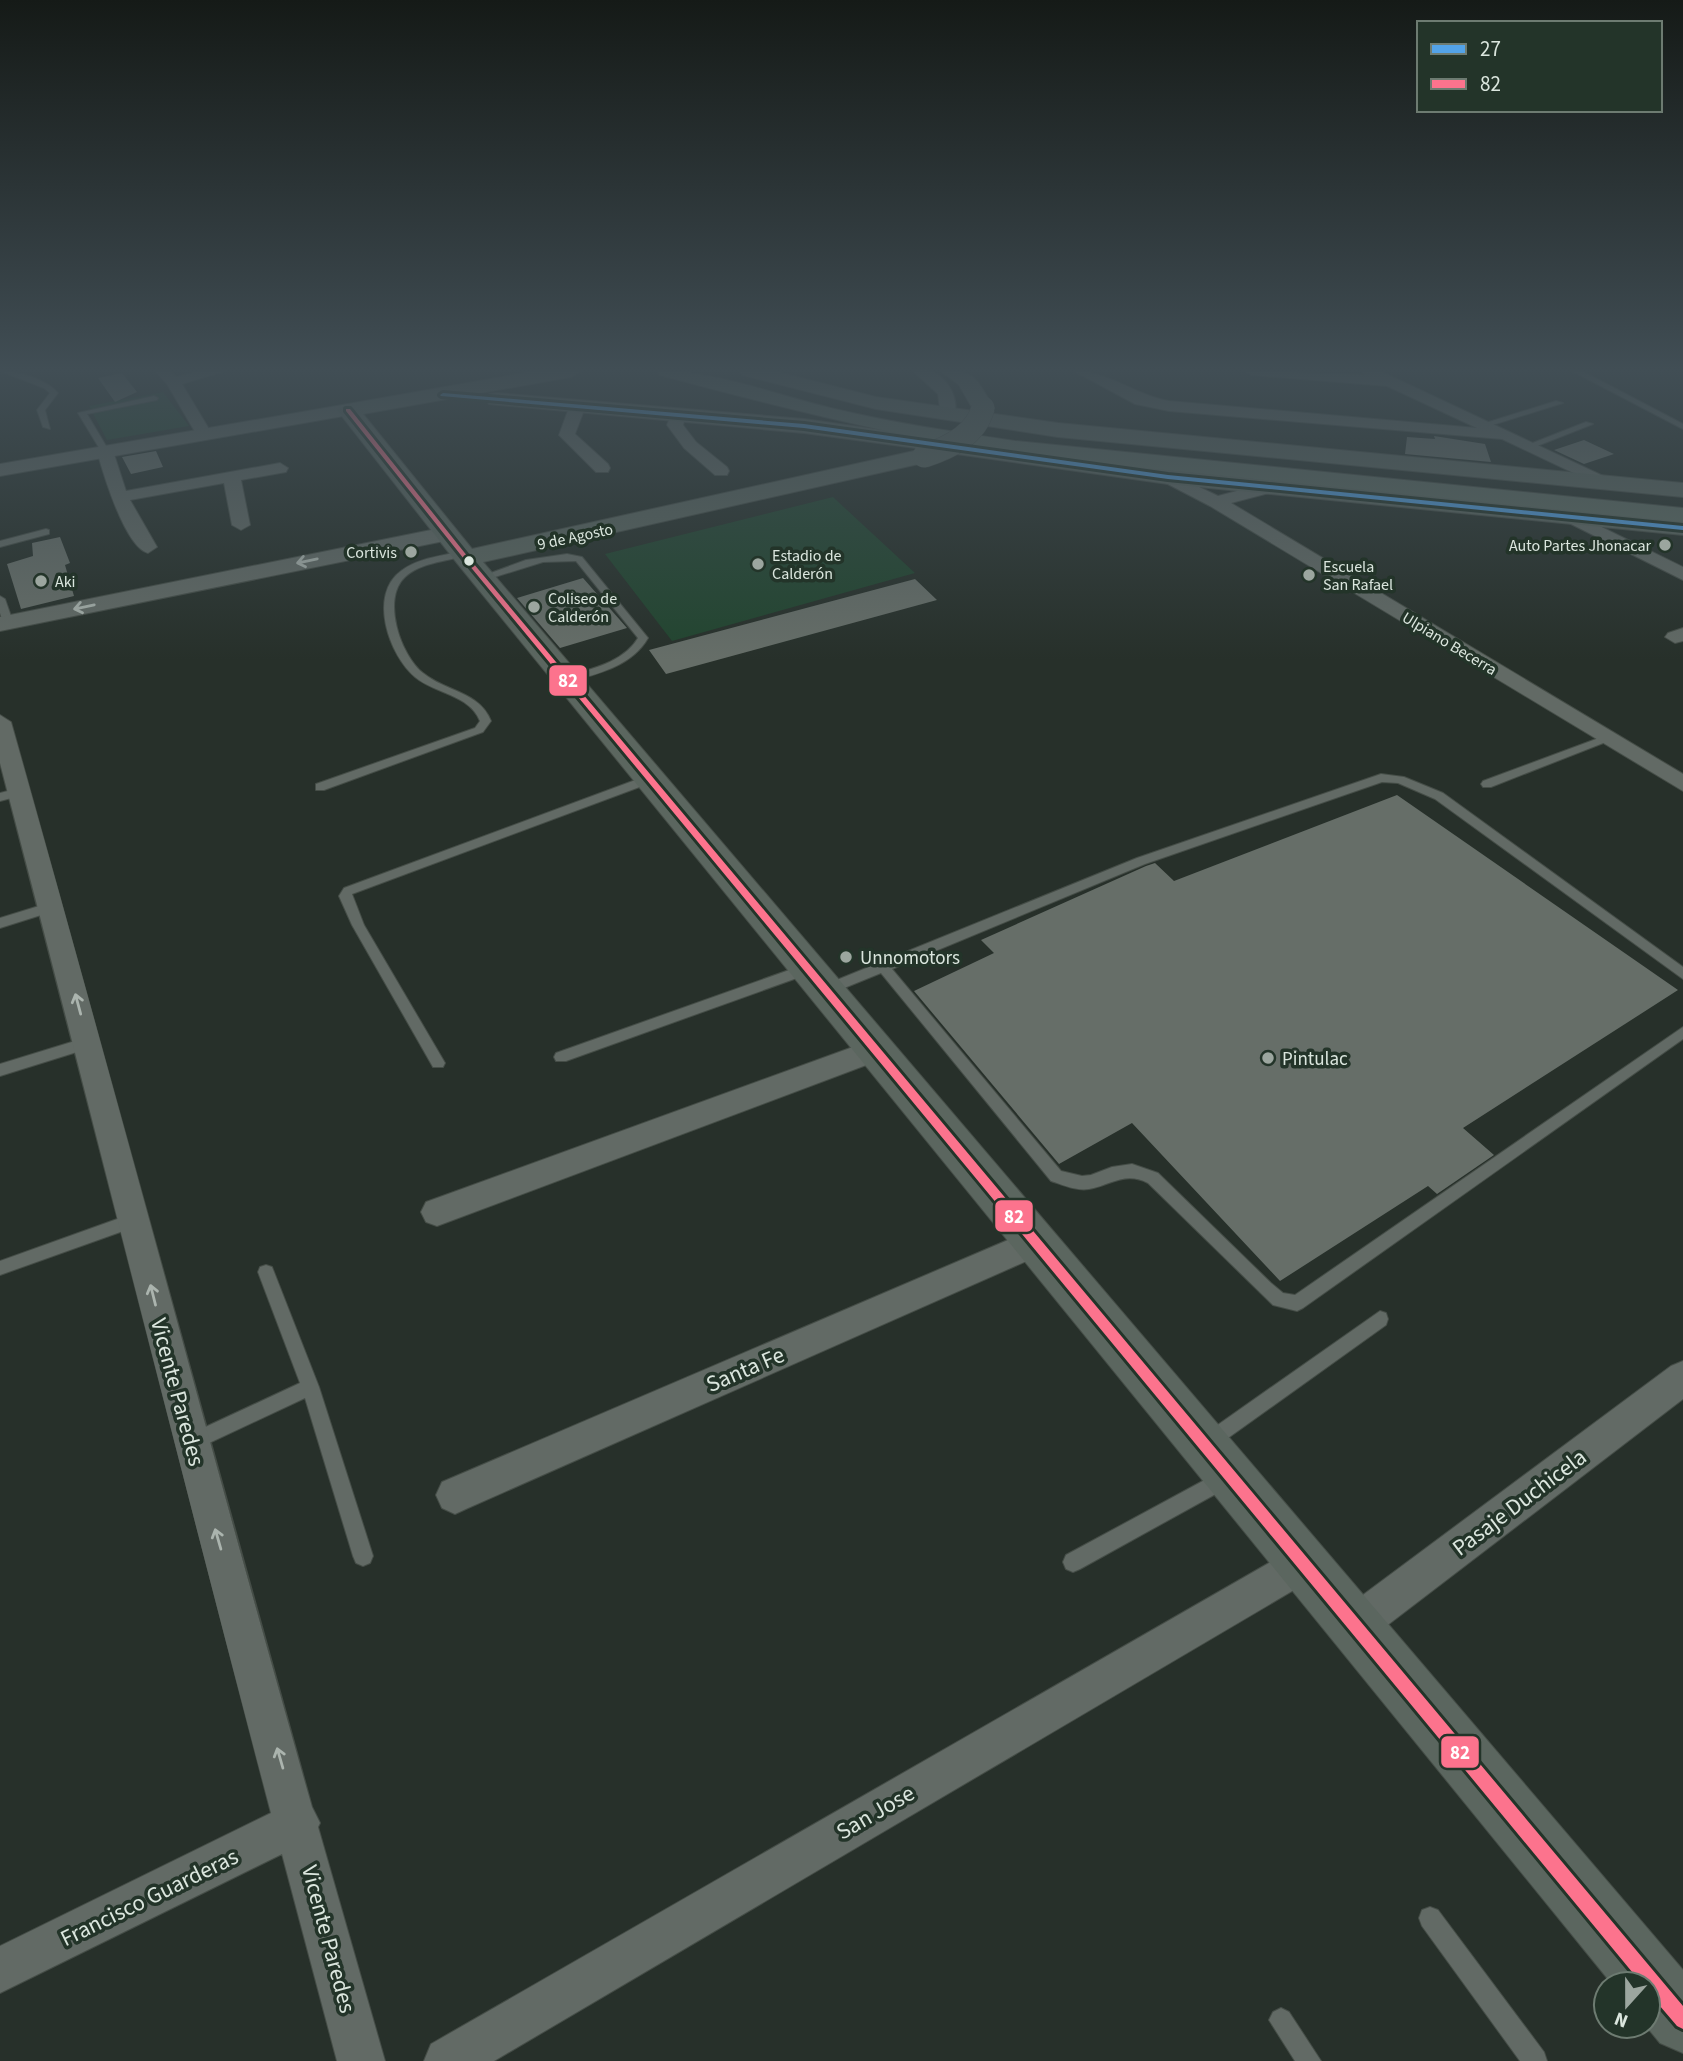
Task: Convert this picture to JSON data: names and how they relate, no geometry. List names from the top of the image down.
{
  "streets": {
    "main road": ["9 de Agosto"],
    "street": [
      "Ulpiano Becerra",
      "Santa Fe",
      "Vicente Paredes",
      "Pasaje Duchicela",
      "San Jose",
      "Francisco Guarderas"
    ]
  },
  "crossings": [
    ["Vicente Paredes", "Francisco Guarderas"]
  ],
  "one_way": ["9 de Agosto", "Vicente Paredes"],
  "places": [
    "Auto Partes Jhonacar",
    "Cortivis",
    "Estadio de Calderón",
    "Escuela San Rafael",
    "Aki",
    "Coliseo de Calderón",
    "Unnomotors",
    "Pintulac"
  ],
  "lines": ["transit line 27", "transit line 82"],
  "legend": ["27", "82"],
  "north": "bottom"
}
